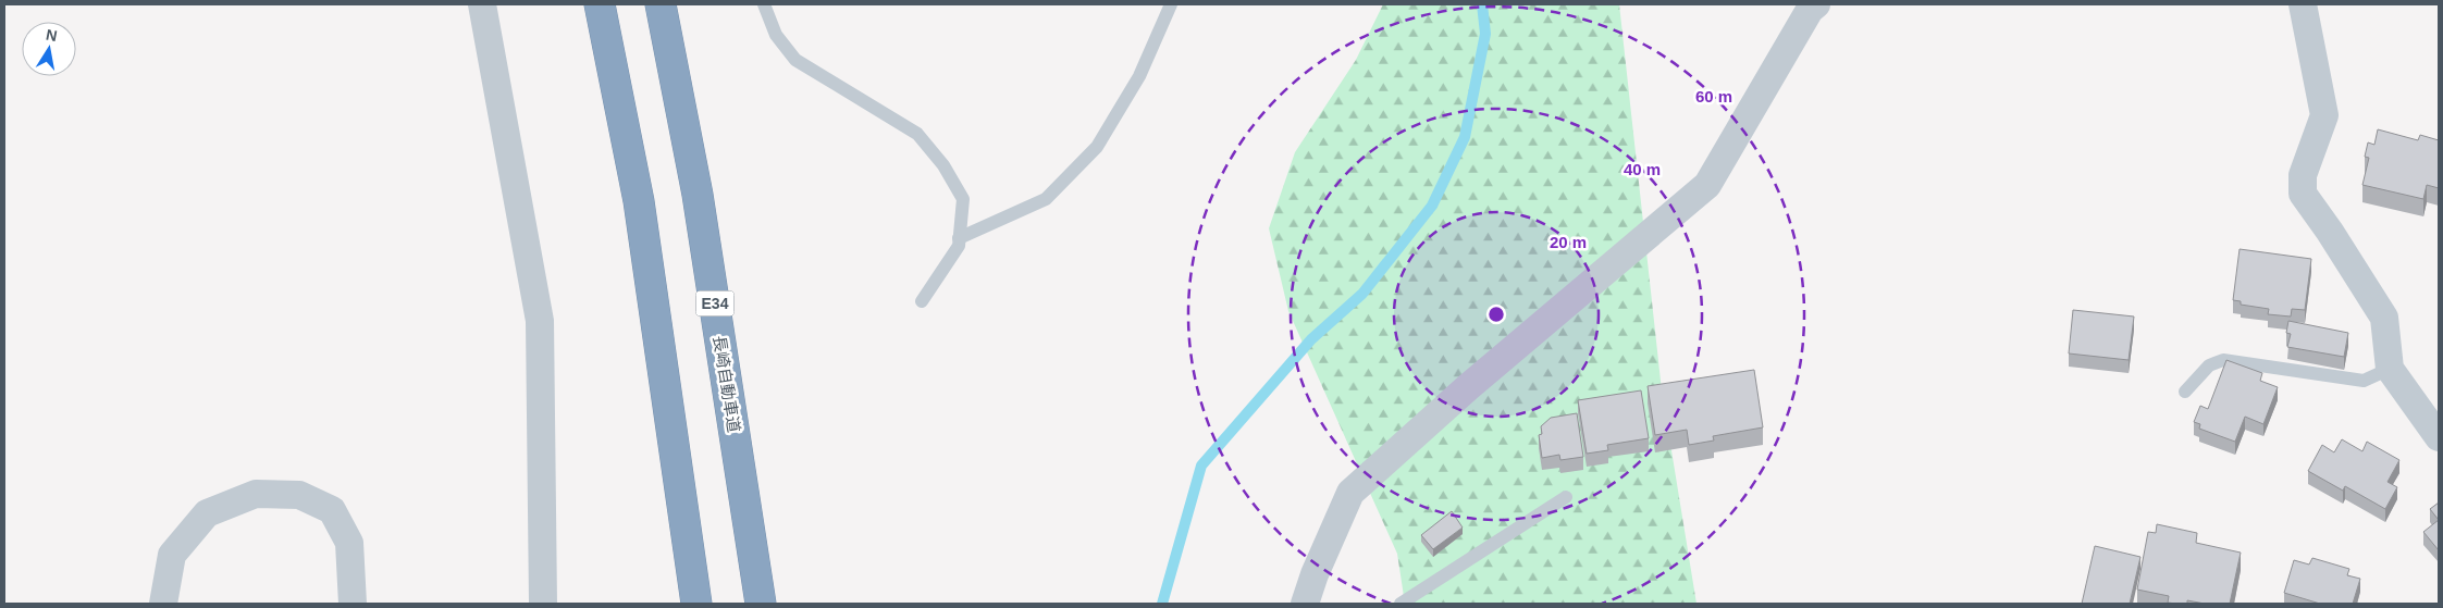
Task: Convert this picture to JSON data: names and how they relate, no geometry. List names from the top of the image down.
{
  "streets": {
    "highway": ["E34", "長崎自動車道"]
  },
  "north": "top",
  "rings": ["60 m", "40 m", "20 m"]
}
